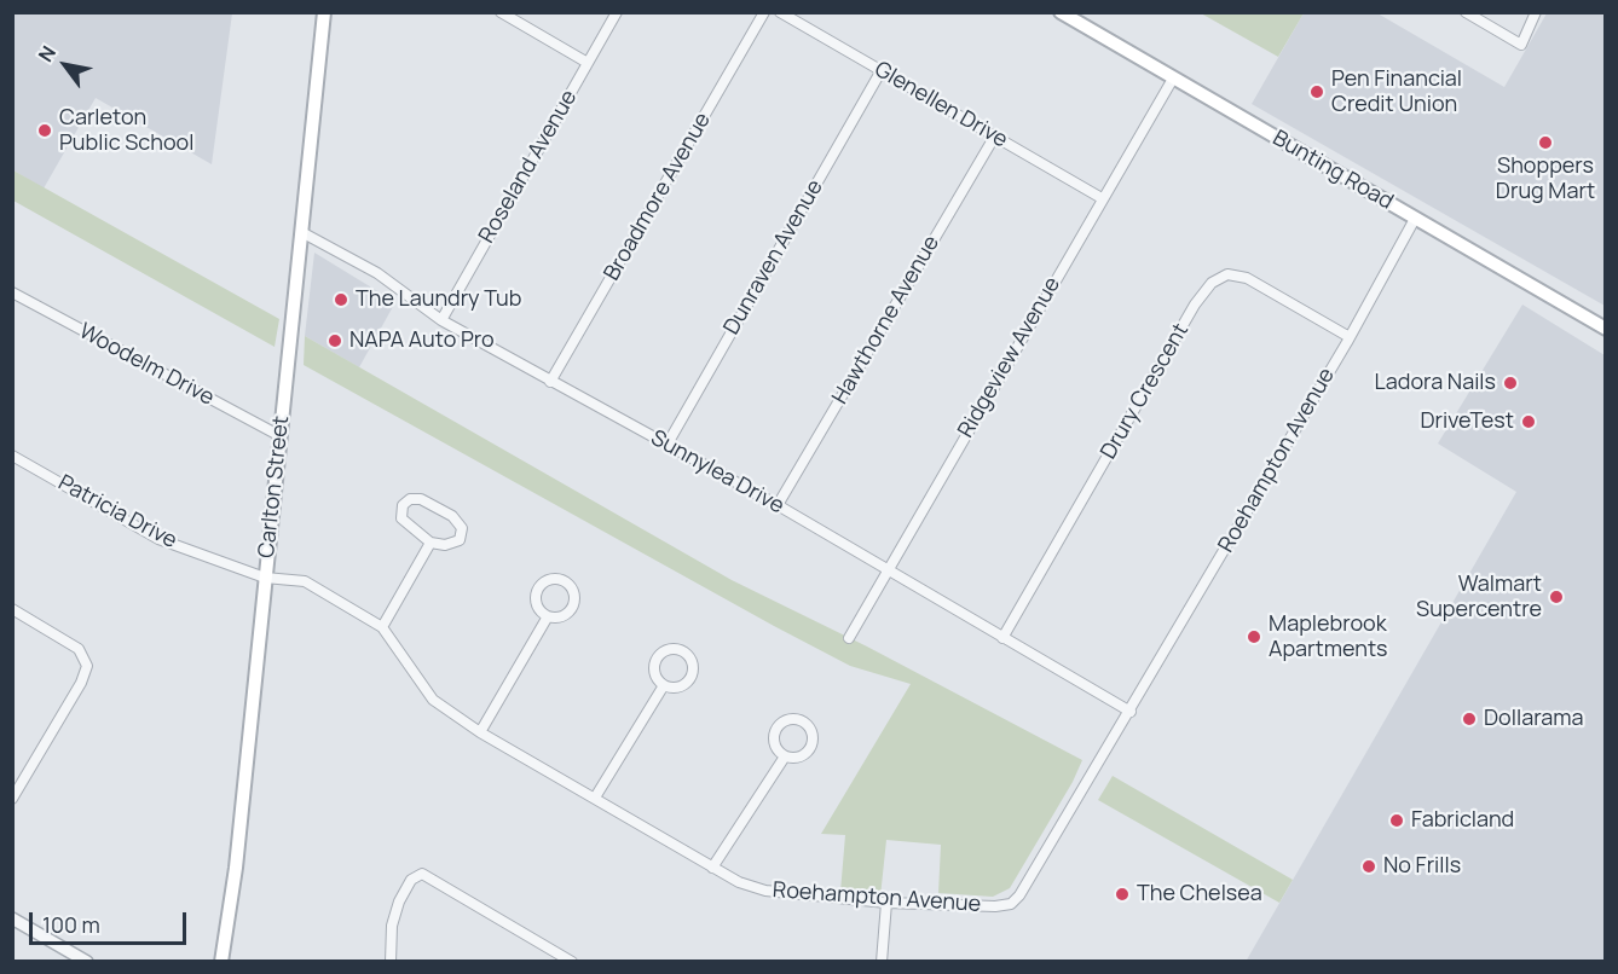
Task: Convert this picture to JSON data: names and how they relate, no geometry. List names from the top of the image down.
{
  "streets": {
    "main road": ["Bunting Road", "Carlton Street"],
    "street": [
      "Glenellen Drive",
      "Roseland Avenue",
      "Broadmore Avenue",
      "Dunraven Avenue",
      "Hawthorne Avenue",
      "Ridgeview Avenue",
      "Woodelm Drive",
      "Drury Crescent",
      "Roehampton Avenue",
      "Sunnylea Drive",
      "Patricia Drive"
    ]
  },
  "crossings": [
    ["Glenellen Drive", "Dunraven Avenue"],
    ["Glenellen Drive", "Hawthorne Avenue"],
    ["Glenellen Drive", "Ridgeview Avenue"],
    ["Roseland Avenue", "Sunnylea Drive"],
    ["Bunting Road", "Ridgeview Avenue"],
    ["Bunting Road", "Roehampton Avenue"],
    ["Broadmore Avenue", "Sunnylea Drive"],
    ["Dunraven Avenue", "Sunnylea Drive"],
    ["Hawthorne Avenue", "Sunnylea Drive"],
    ["Ridgeview Avenue", "Sunnylea Drive"],
    ["Woodelm Drive", "Carlton Street"],
    ["Drury Crescent", "Roehampton Avenue"],
    ["Drury Crescent", "Sunnylea Drive"],
    ["Roehampton Avenue", "Sunnylea Drive"],
    ["Roehampton Avenue", "Carlton Street"],
    ["Roehampton Avenue", "Patricia Drive"],
    ["Sunnylea Drive", "Carlton Street"],
    ["Carlton Street", "Patricia Drive"]
  ],
  "places": [
    "Pen Financial Credit Union",
    "Carleton Public School",
    "Shoppers Drug Mart",
    "The Laundry Tub",
    "NAPA Auto Pro",
    "Ladora Nails",
    "DriveTest",
    "Walmart Supercentre",
    "Maplebrook Apartments",
    "Dollarama",
    "Fabricland",
    "No Frills",
    "The Chelsea"
  ],
  "scale_bar": "100 m",
  "north": "top left"
}
